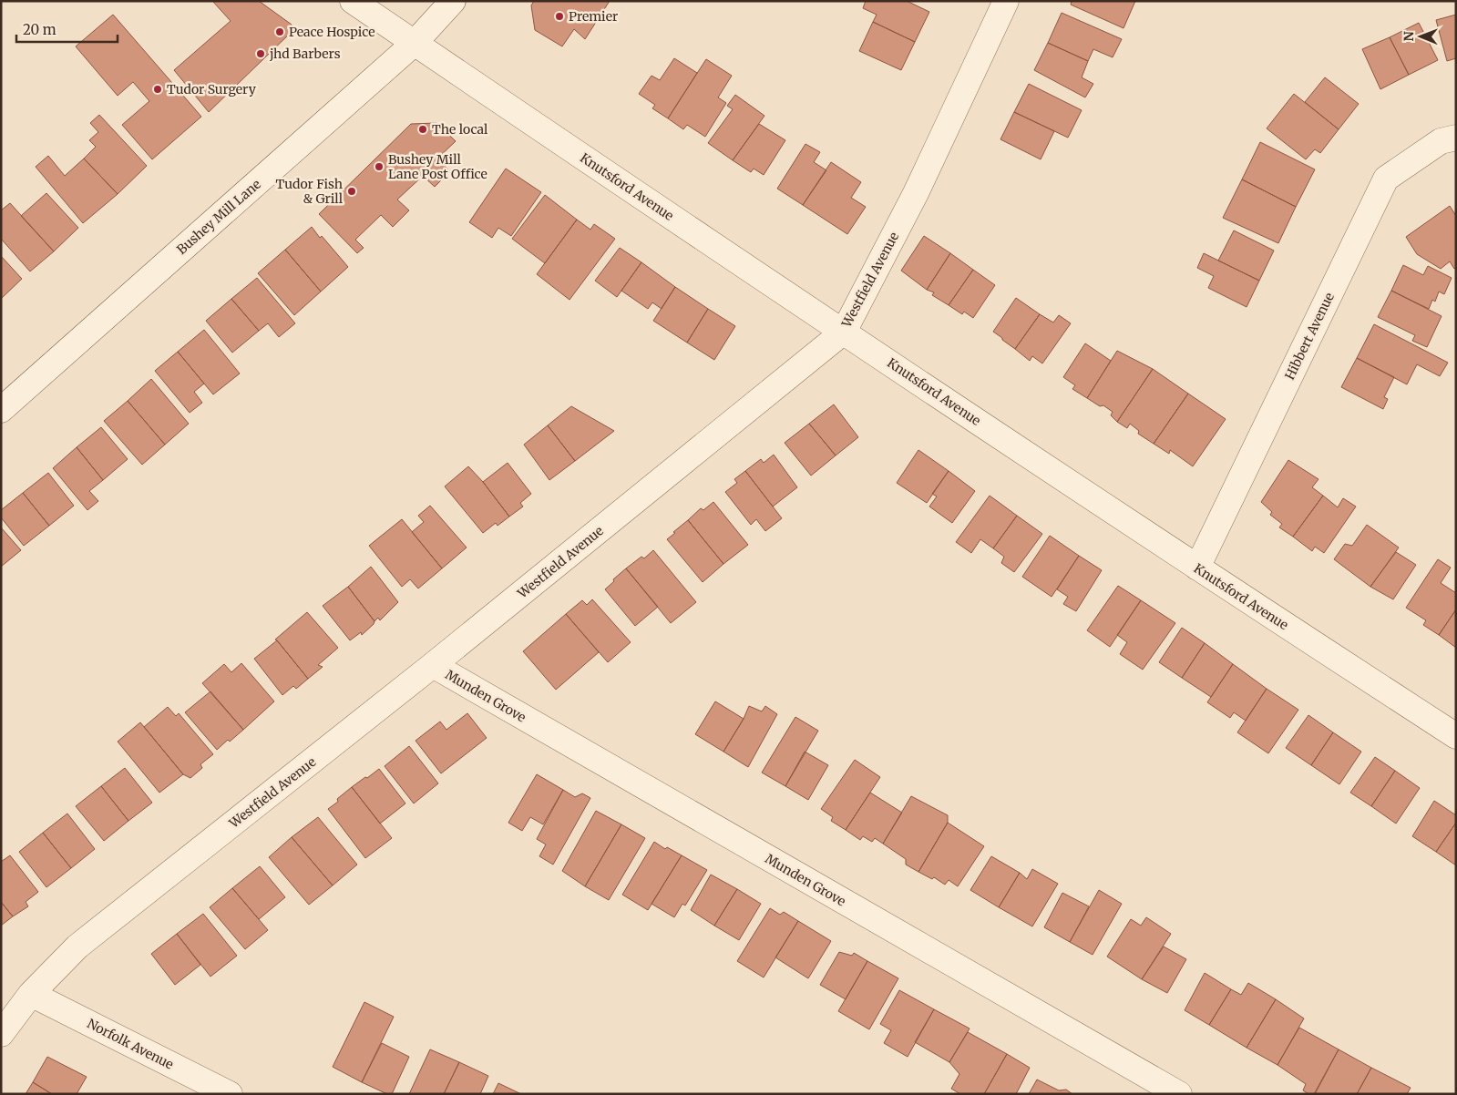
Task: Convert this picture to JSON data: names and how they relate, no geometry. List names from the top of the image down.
{
  "streets": {
    "street": [
      "Knutsford Avenue",
      "Bushey Mill Lane",
      "Westfield Avenue",
      "Hibbert Avenue",
      "Munden Grove",
      "Norfolk Avenue"
    ]
  },
  "crossings": [
    ["Knutsford Avenue", "Bushey Mill Lane"],
    ["Knutsford Avenue", "Westfield Avenue"],
    ["Knutsford Avenue", "Hibbert Avenue"],
    ["Westfield Avenue", "Munden Grove"],
    ["Westfield Avenue", "Norfolk Avenue"]
  ],
  "places": [
    "Premier",
    "Peace Hospice",
    "jhd Barbers",
    "Tudor Surgery",
    "The local",
    "Bushey Mill Lane Post Office",
    "Tudor Fish & Grill"
  ],
  "scale_bar": "20 m",
  "north": "left"
}
